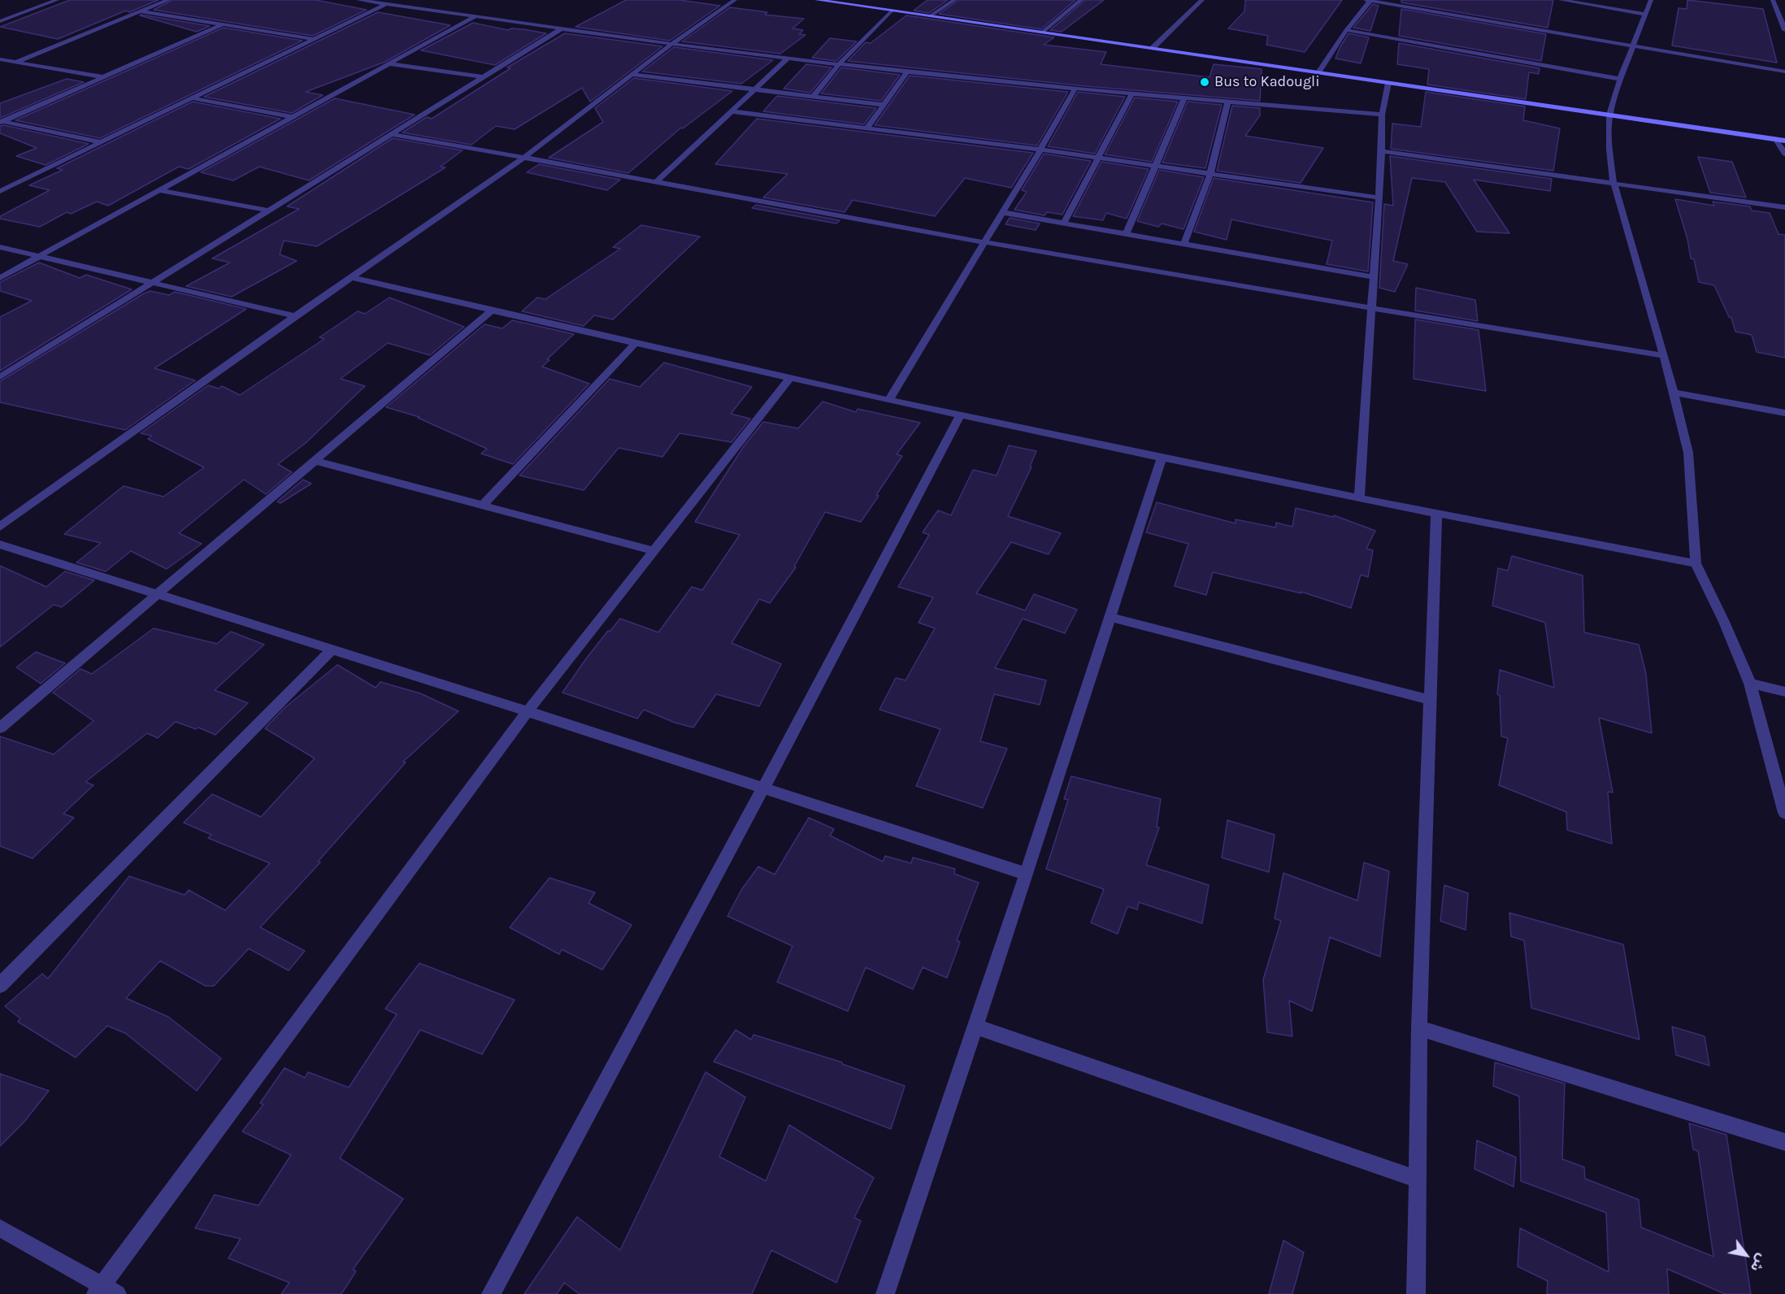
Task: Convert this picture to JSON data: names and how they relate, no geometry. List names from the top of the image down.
{
  "places": ["Bus to Kadougli"],
  "north": "bottom right"
}
